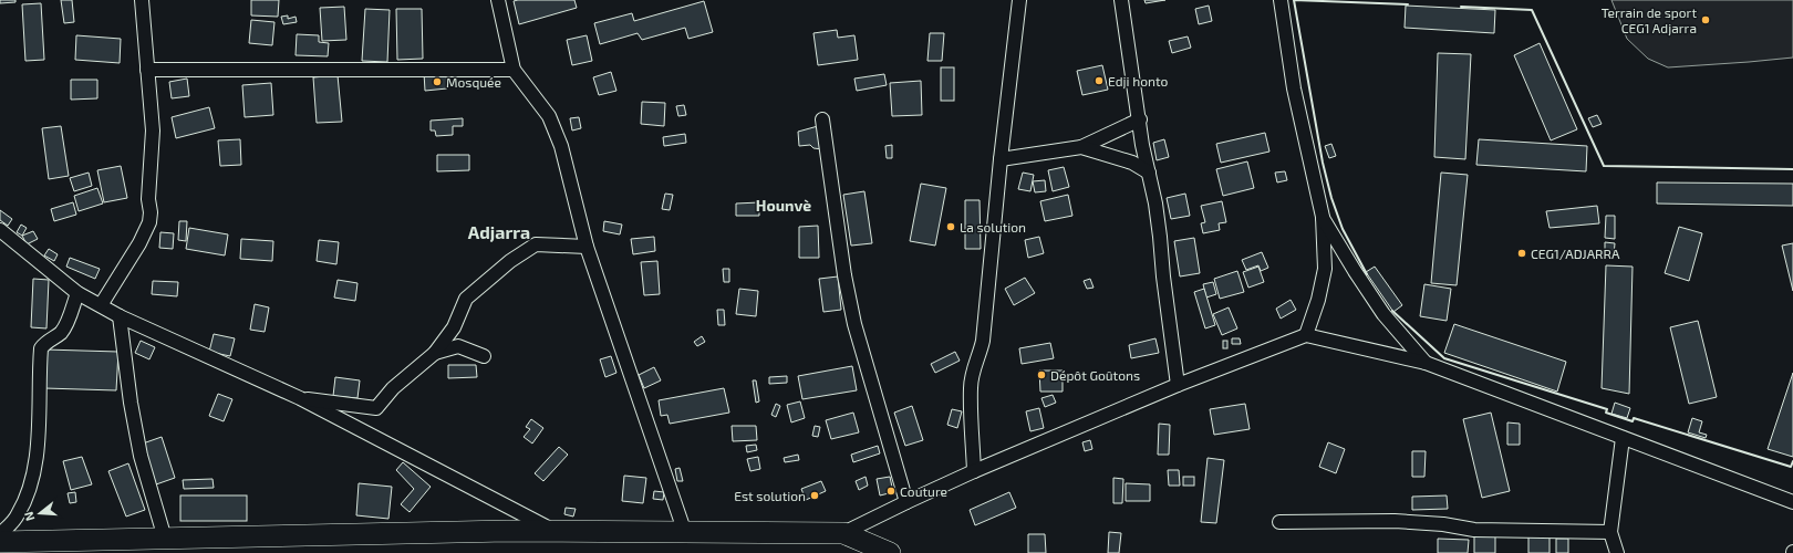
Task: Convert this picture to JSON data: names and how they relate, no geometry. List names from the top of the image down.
{
  "districts": ["Hounvè", "Adjarra"],
  "places": [
    "Terrain de sport CEG1 Adjarra",
    "Edji honto",
    "Mosquée",
    "La solution",
    "CEG1/ADJARRA",
    "Dépôt Goûtons",
    "Couture",
    "Est solution"
  ],
  "north": "left"
}
